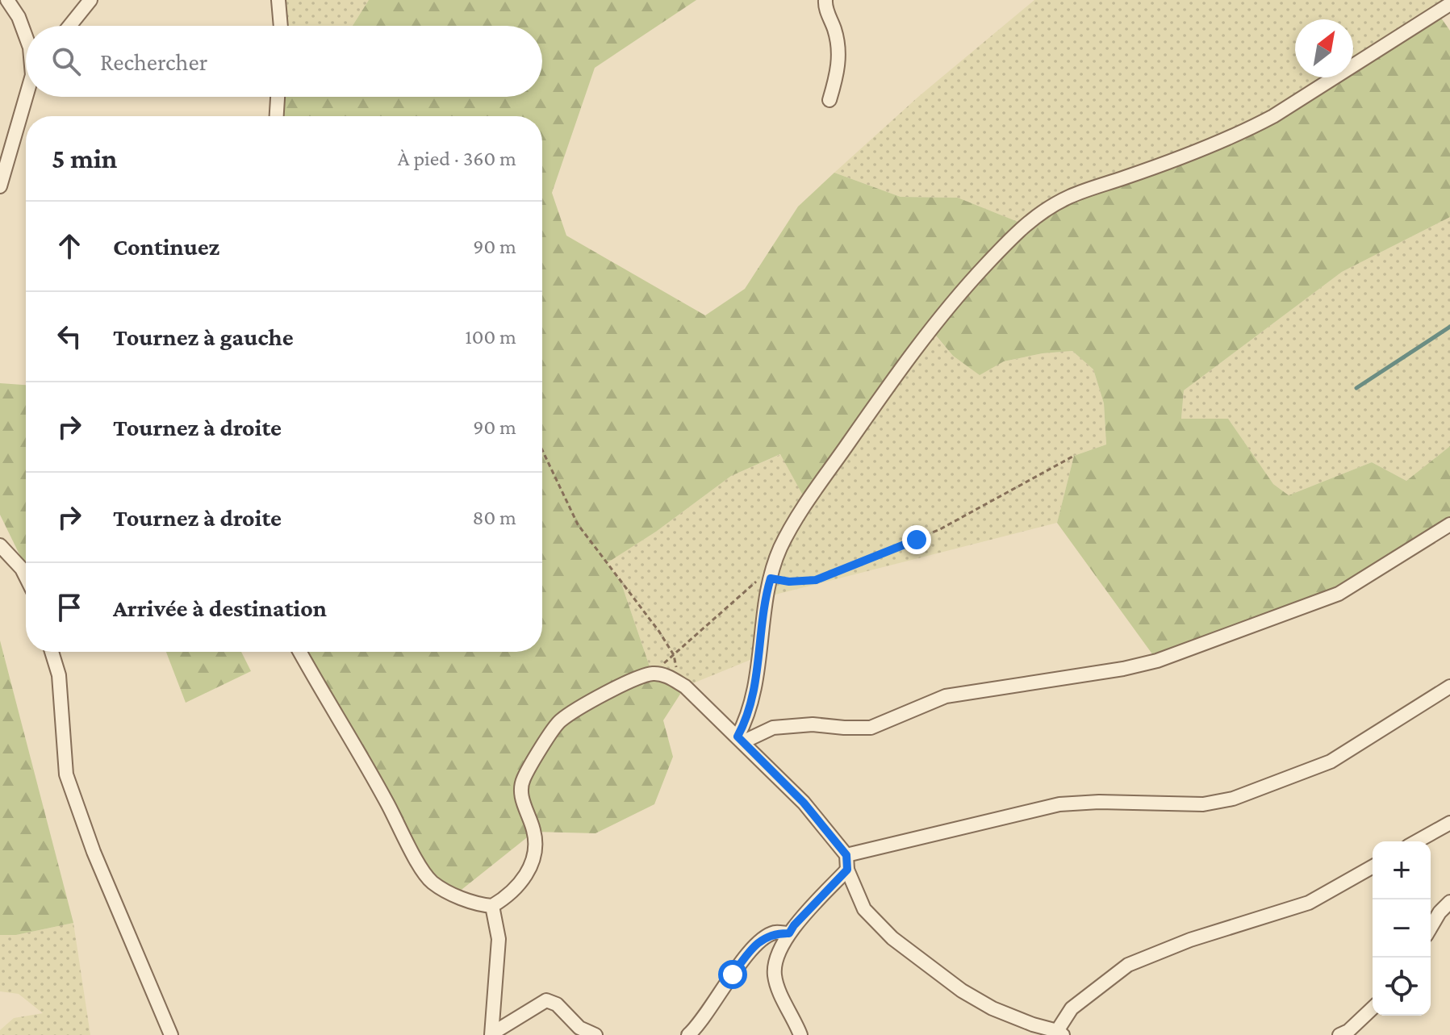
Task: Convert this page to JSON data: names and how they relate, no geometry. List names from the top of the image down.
{
  "north": "top right",
  "page": {
    "search": "Rechercher",
    "heading": ["5 min", "À pied · 360 m"],
    "list": [
      ["Continuez", "90 m"],
      ["Tournez à gauche", "100 m"],
      ["Tournez à droite", "90 m"],
      ["Tournez à droite", "80 m"],
      "Arrivée à destination"
    ],
    "map_buttons": ["+", "−"]
  }
}
